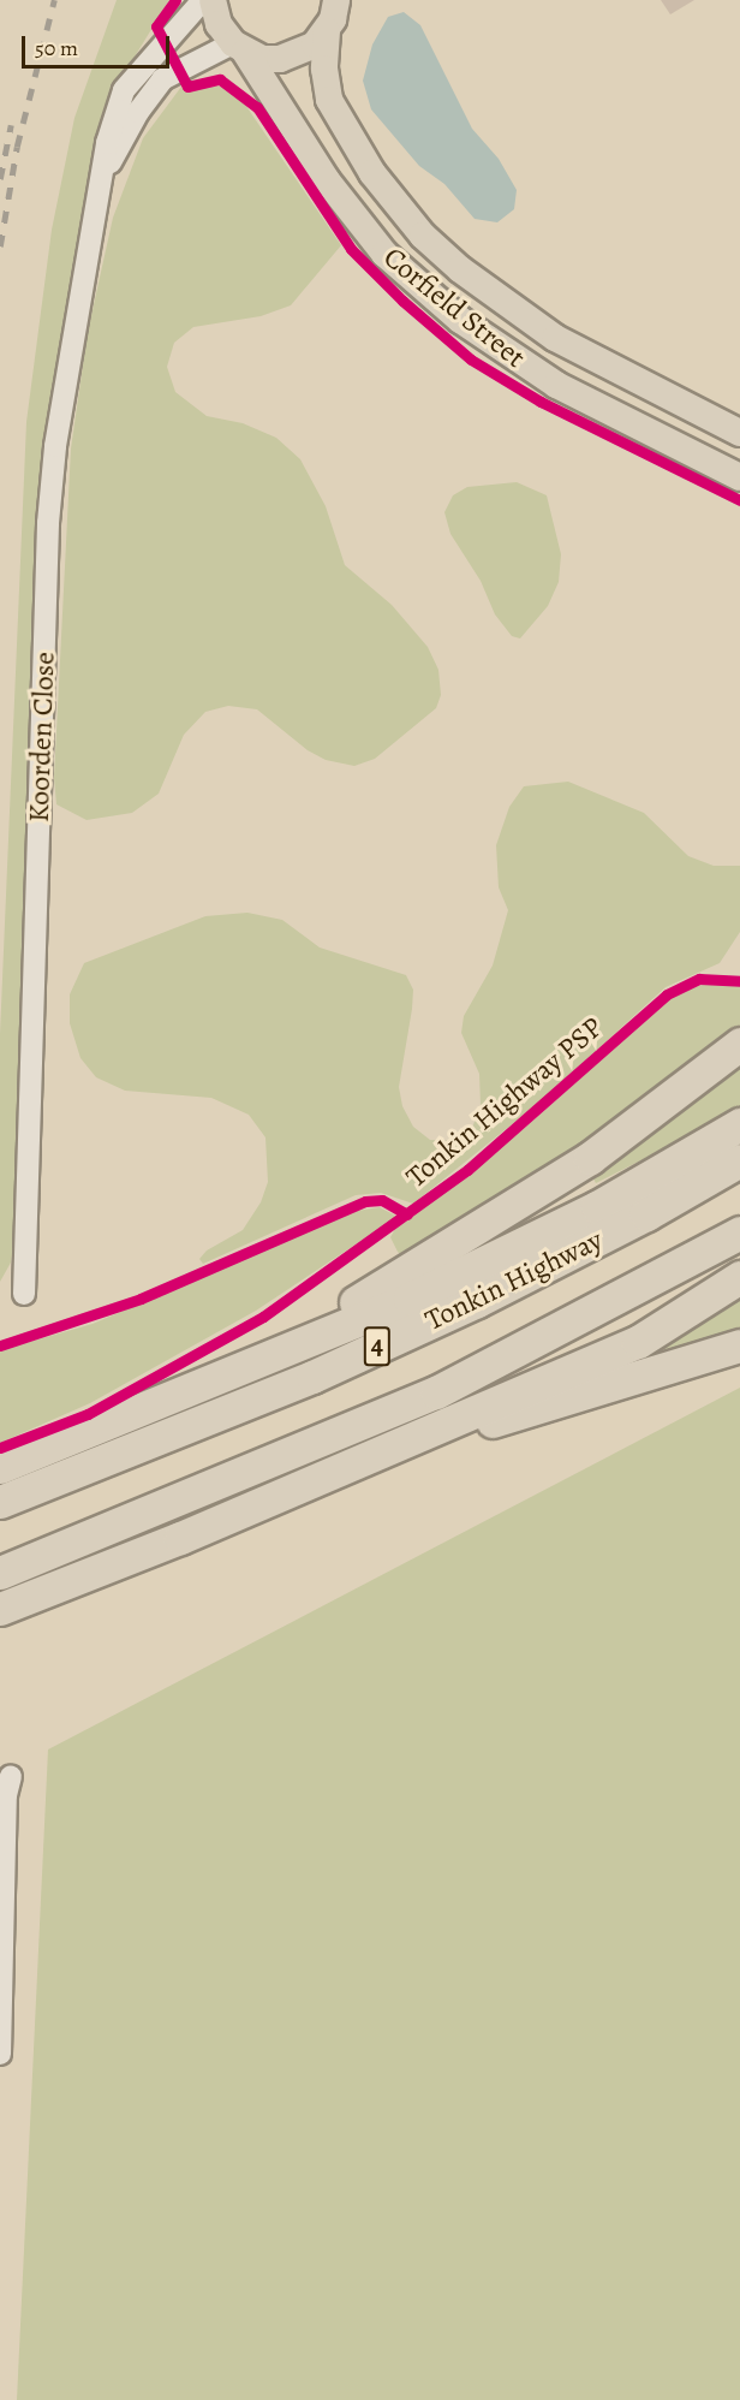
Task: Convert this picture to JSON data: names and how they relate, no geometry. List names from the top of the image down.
{
  "streets": {
    "highway": ["Tonkin Highway", "4"],
    "main road": ["Corfield Street"],
    "street": ["Koorden Close"],
    "cycle path": ["Tonkin Highway PSP"]
  },
  "crossings": [
    ["Corfield Street", "Koorden Close"]
  ],
  "scale_bar": "50 m"
}
